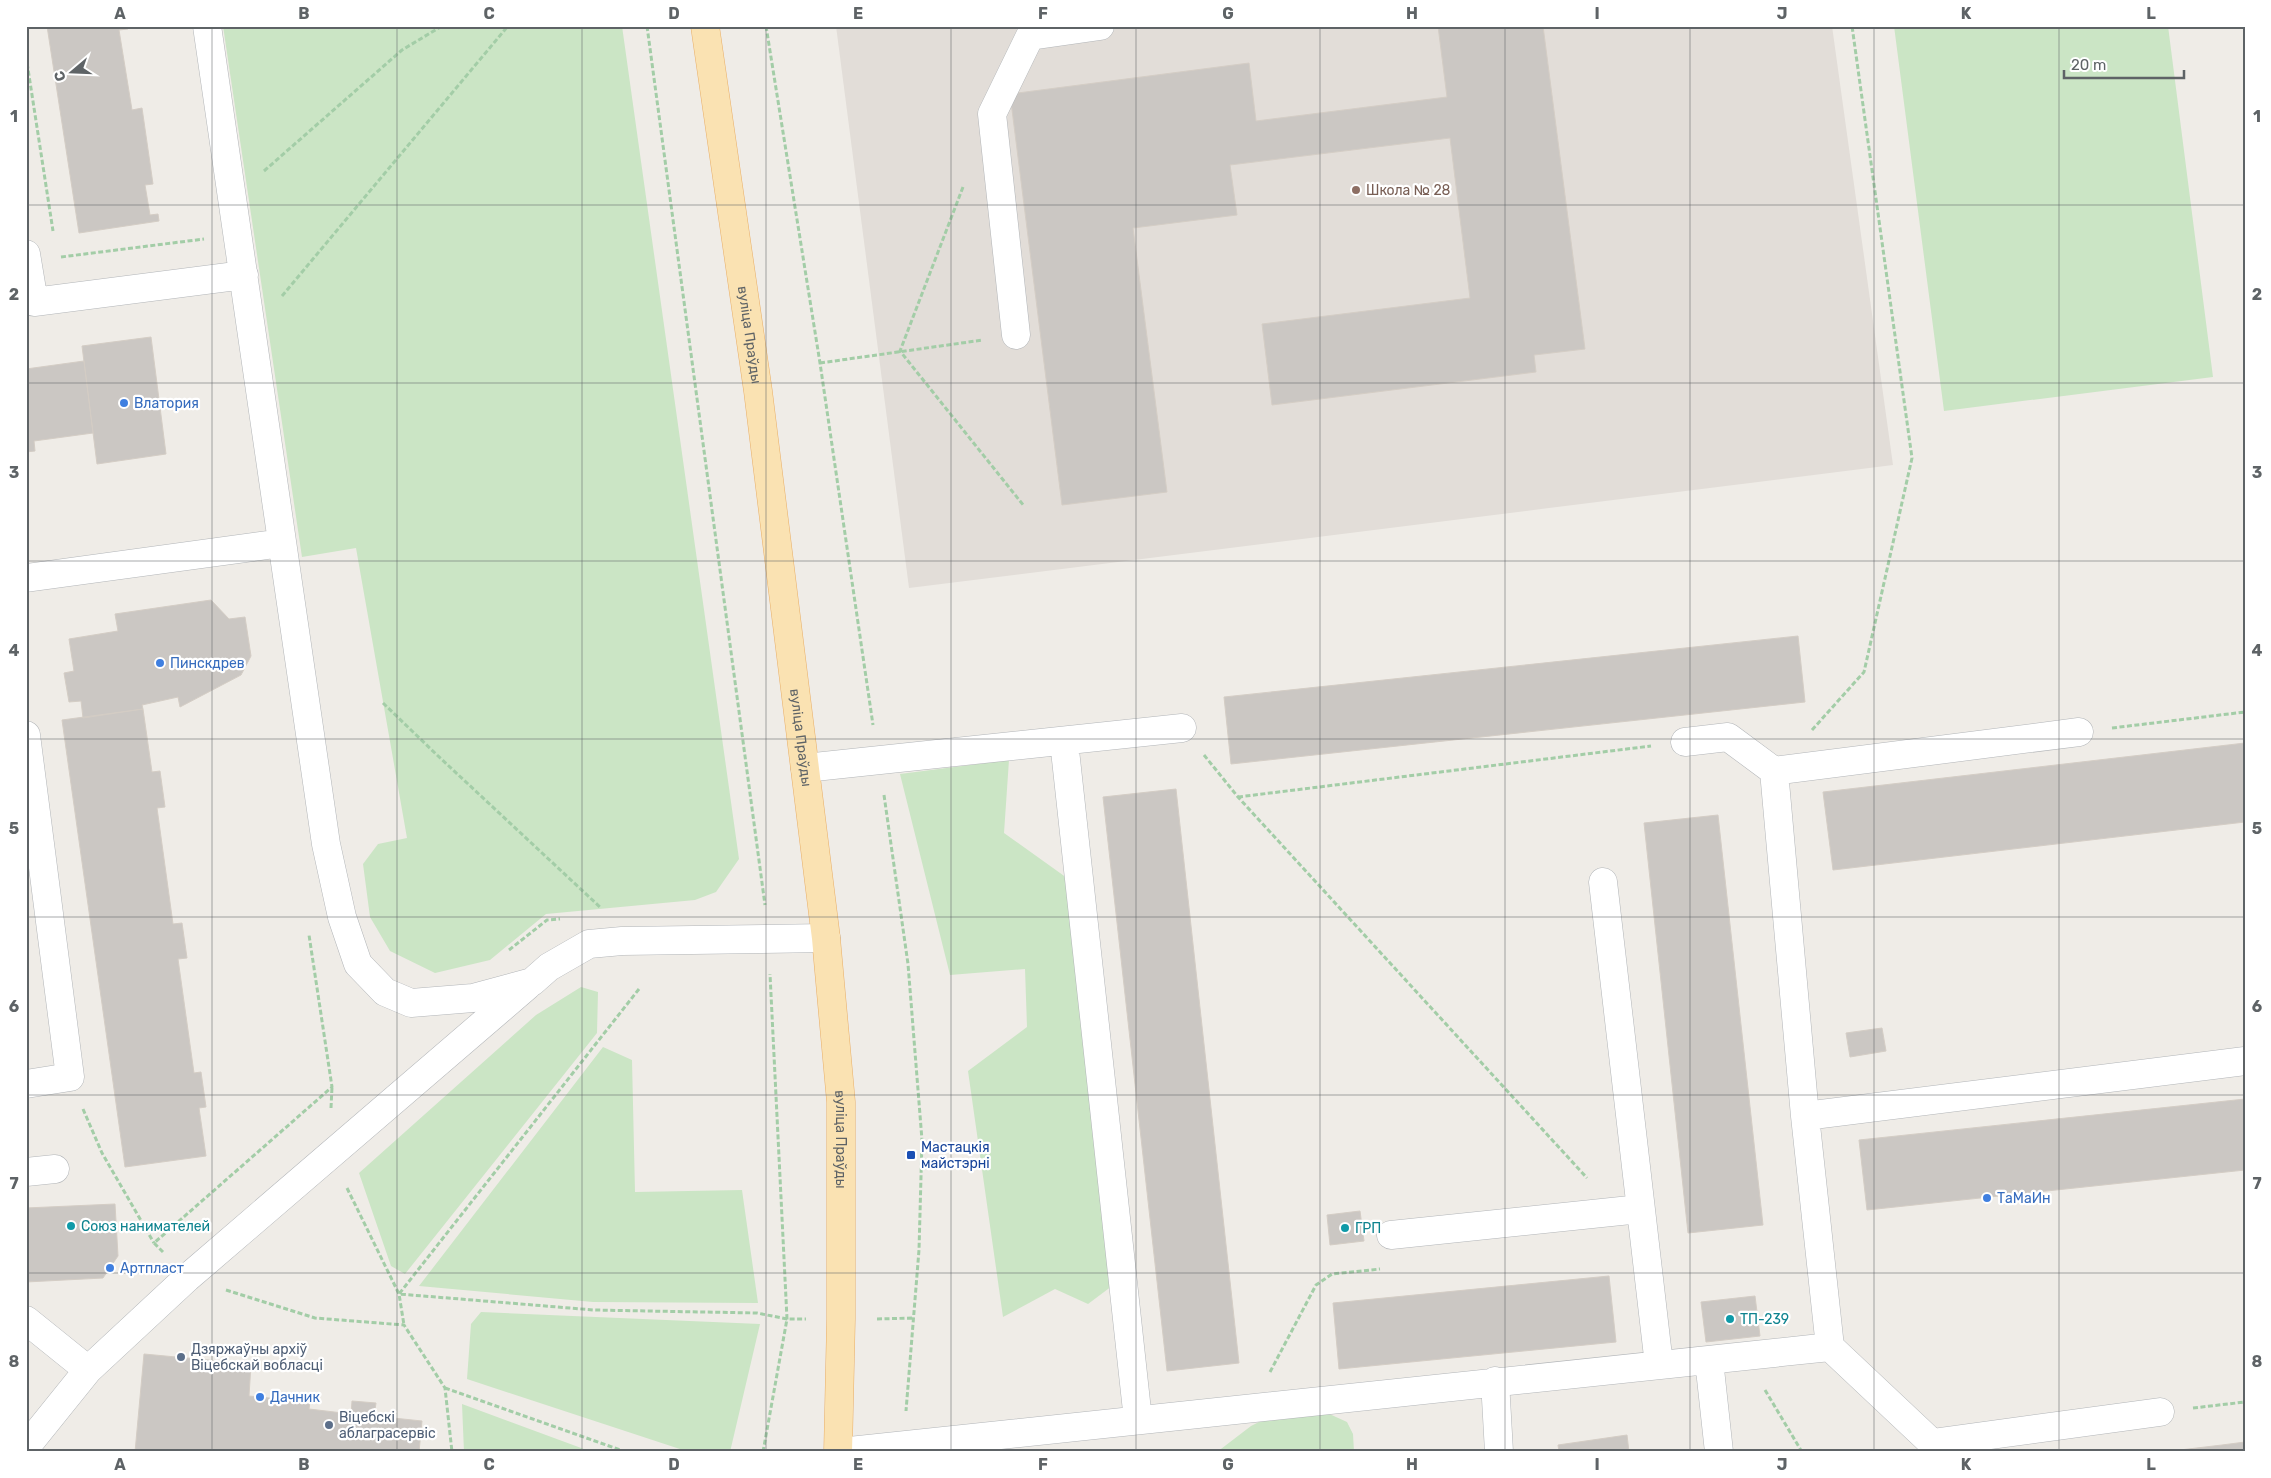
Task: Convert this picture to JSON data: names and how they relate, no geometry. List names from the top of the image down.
{
  "streets": {
    "main road": ["вуліца Праўды"]
  },
  "places": {
    "other": [
      "Школа № 28",
      "Влатория",
      "Пинскдрев",
      "ТаМаИн",
      "Союз нанимателей",
      "ГРП",
      "Артпласт",
      "ТП-239",
      "Дзяржаўны архіў Віцебскай вобласці",
      "Дачник",
      "Віцебскі аблаграсервіс"
    ],
    "transit": ["Мастацкія майстэрні"]
  },
  "scale_bar": "20 m",
  "north": "left",
  "grid": {
    "columns": [
      "A",
      "B",
      "C",
      "D",
      "E",
      "F",
      "G",
      "H",
      "I",
      "J",
      "K",
      "L"
    ],
    "rows": [
      "1",
      "2",
      "3",
      "4",
      "5",
      "6",
      "7",
      "8"
    ]
  }
}
